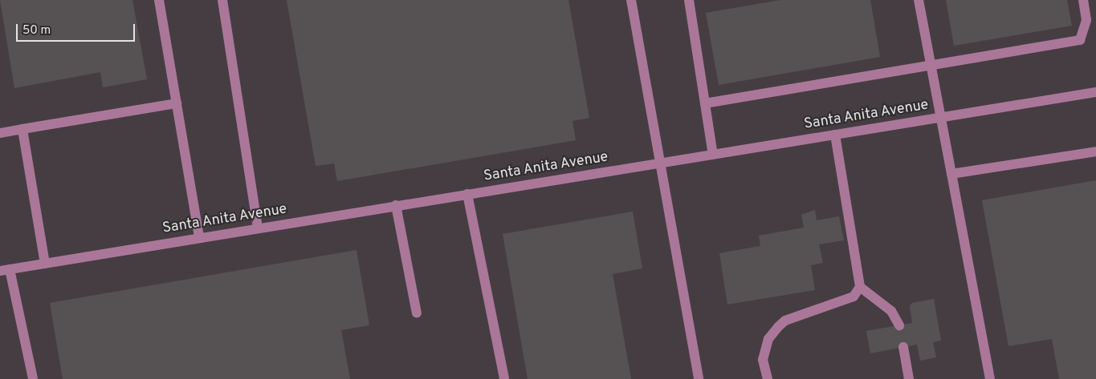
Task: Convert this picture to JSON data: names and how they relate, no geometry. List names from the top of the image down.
{
  "streets": {
    "street": ["Santa Anita Avenue"]
  },
  "scale_bar": "50 m"
}
